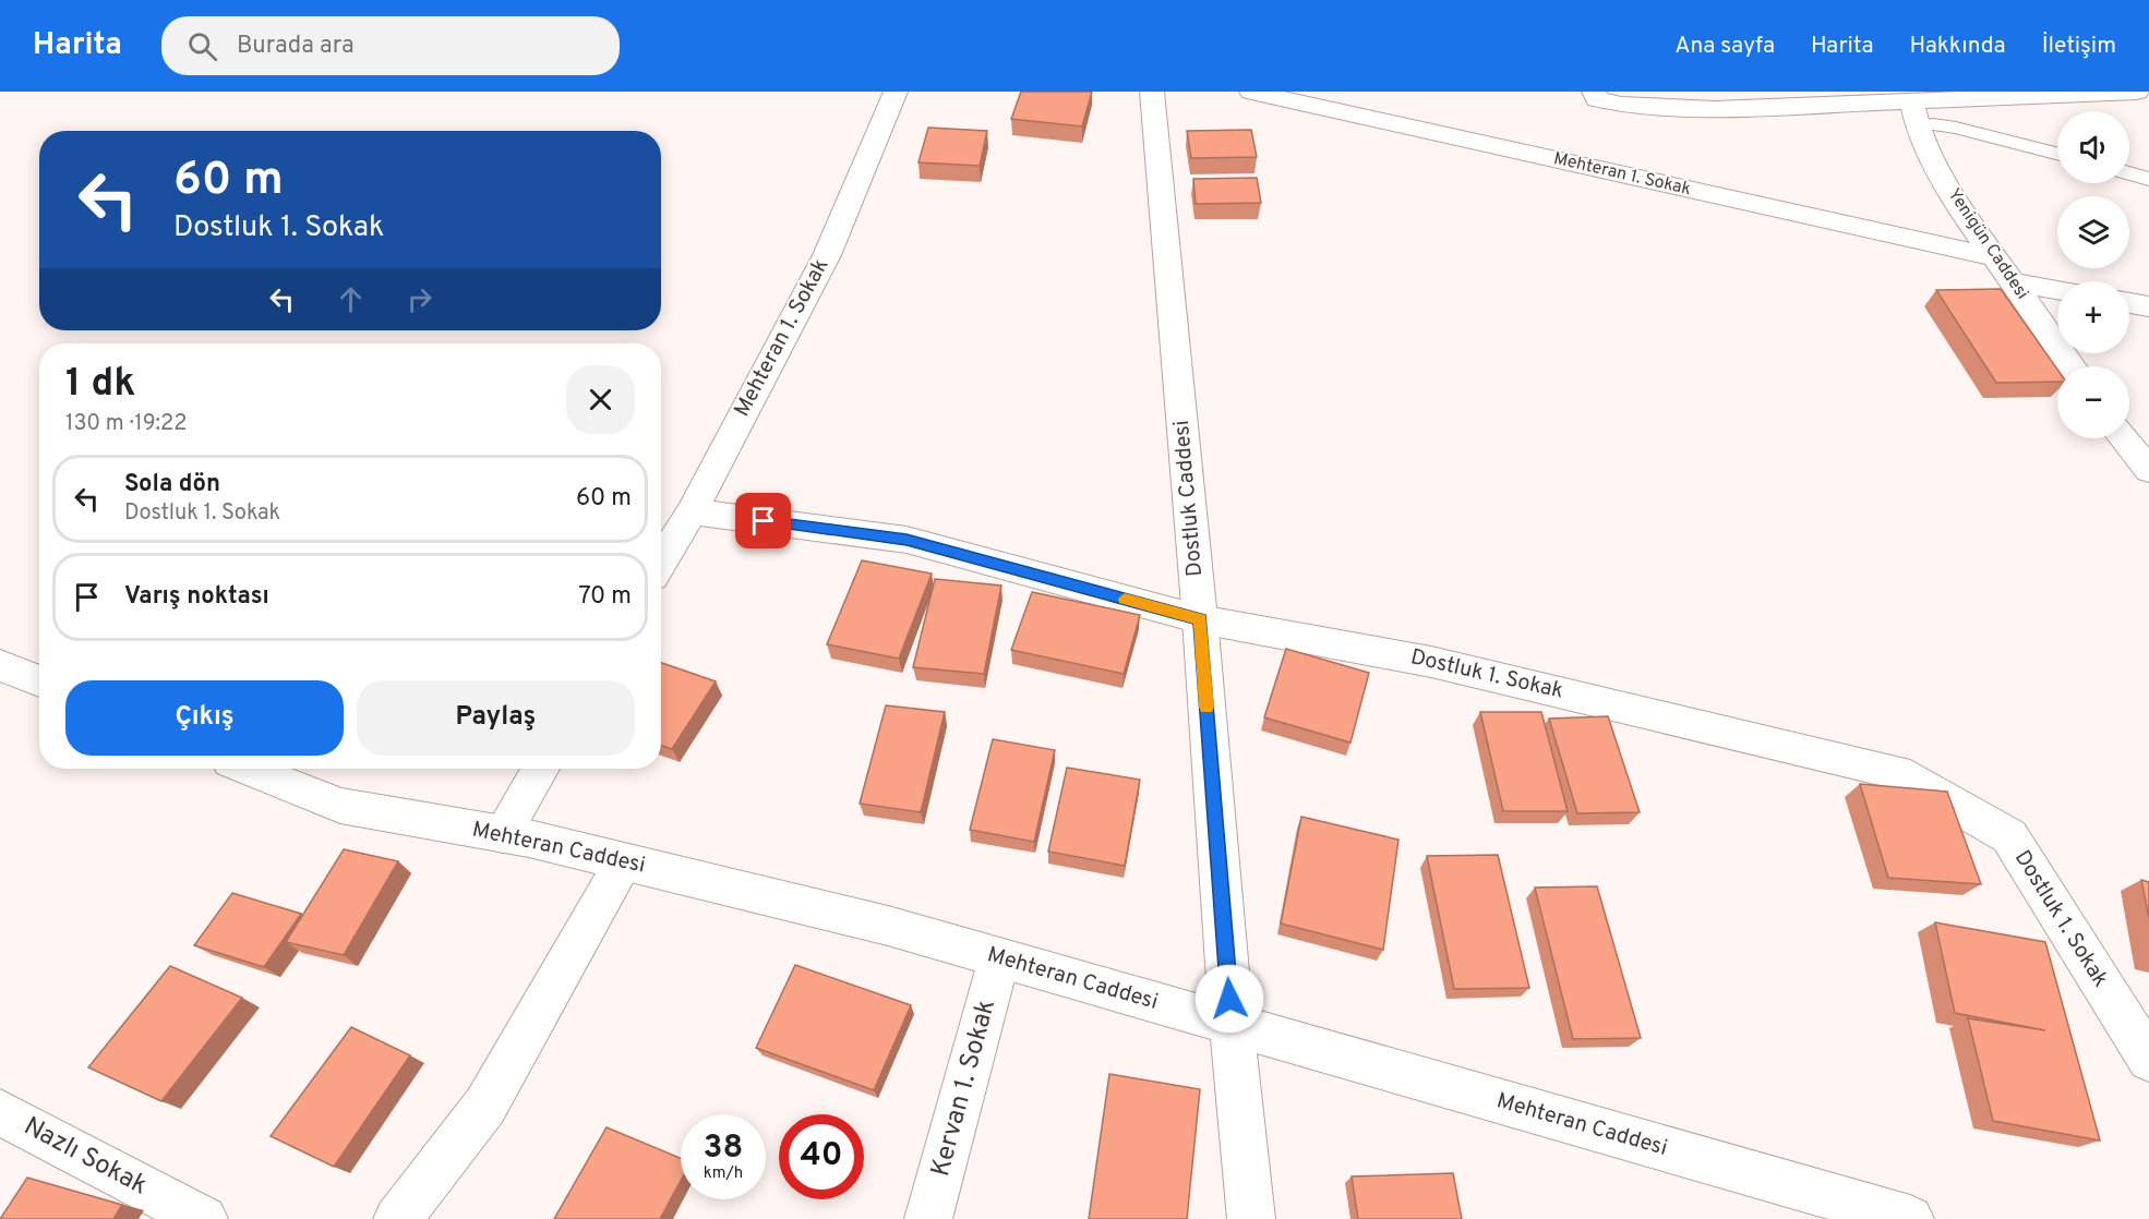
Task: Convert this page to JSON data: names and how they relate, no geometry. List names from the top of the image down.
{
  "streets": {
    "street": [
      "Mehteran 1. Sokak",
      "Yenigün Caddesi",
      "Dostluk Caddesi",
      "Dostluk 1. Sokak",
      "Mehteran Caddesi",
      "Kervan 1. Sokak",
      "Nazlı Sokak"
    ]
  },
  "crossings": [
    ["Mehteran 1. Sokak", "Yenigün Caddesi"],
    ["Mehteran 1. Sokak", "Dostluk 1. Sokak"],
    ["Dostluk Caddesi", "Dostluk 1. Sokak"],
    ["Dostluk Caddesi", "Mehteran Caddesi"],
    ["Mehteran Caddesi", "Kervan 1. Sokak"]
  ],
  "page": {
    "header": "Harita",
    "search": "Burada ara",
    "nav": [
      "Ana sayfa",
      "Harita",
      "Hakkında",
      "İletişim"
    ],
    "map_buttons": ["+", "−"],
    "turn": ["60 m", "Dostluk 1. Sokak"],
    "heading": ["1 dk", "130 m · 19:22"],
    "list": [
      {
        "name": "Sola dön",
        "note": "Dostluk 1. Sokak",
        "value": "60 m"
      },
      {
        "name": "Varış noktası",
        "value": "70 m"
      }
    ],
    "buttons": ["Çıkış", "Paylaş"],
    "speed": "38 km/h",
    "limit": "40"
  }
}
